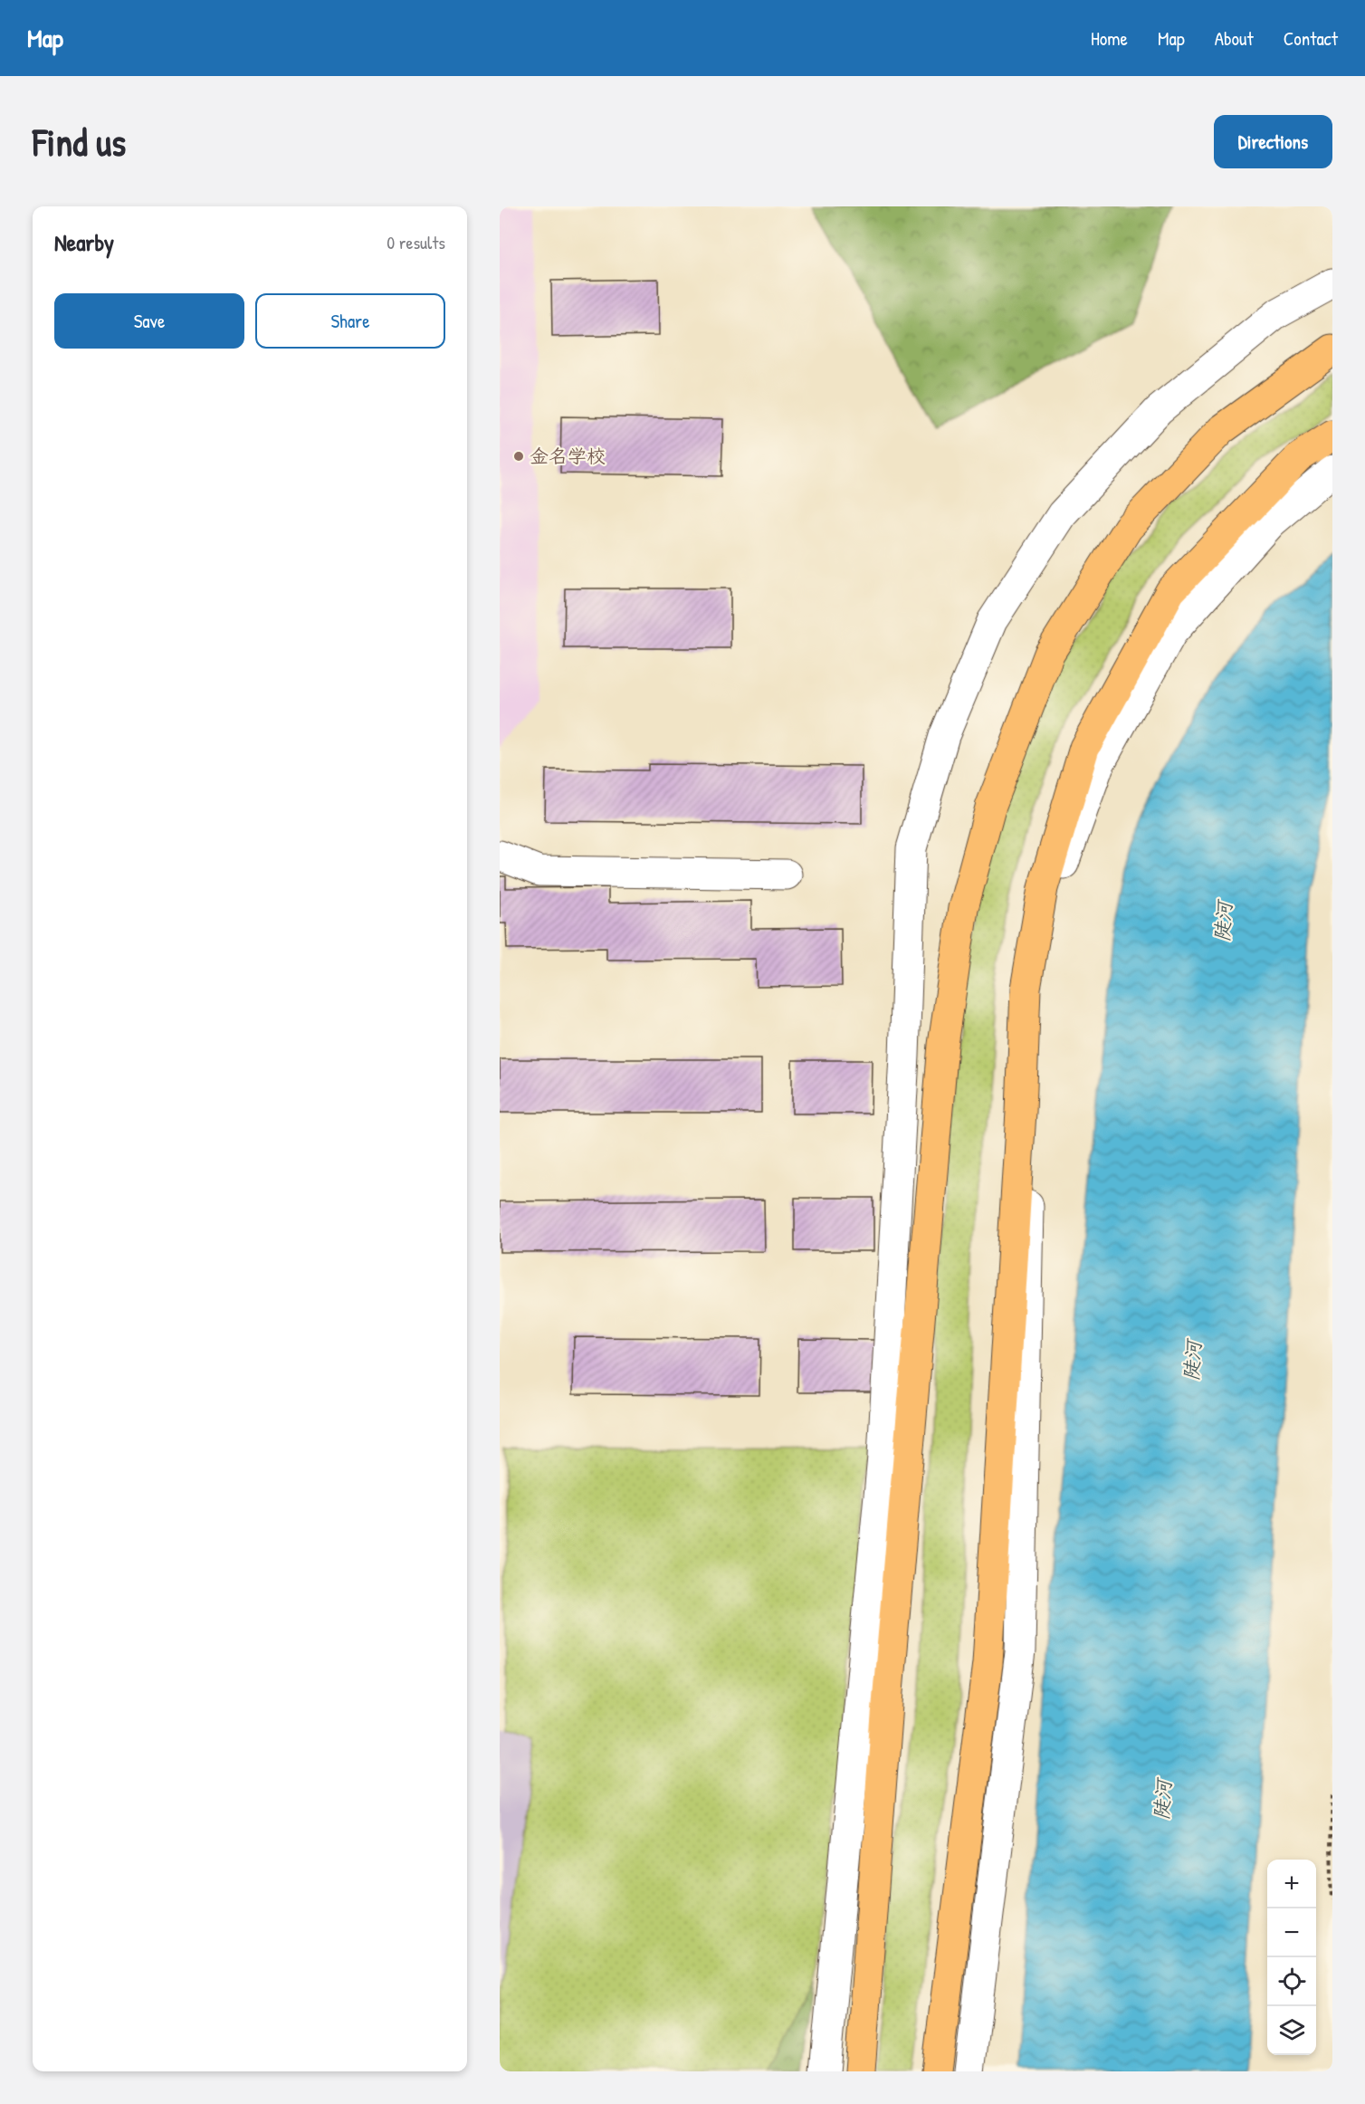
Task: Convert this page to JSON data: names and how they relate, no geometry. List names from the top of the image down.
{
  "water": ["陡河"],
  "places": ["金名学校"],
  "page": {
    "header": "Map",
    "nav": [
      "Home",
      "Map",
      "About",
      "Contact"
    ],
    "buttons": [
      "Directions",
      ["Save", "Share"]
    ],
    "title": "Find us",
    "heading": ["Nearby", "0 results"],
    "map_buttons": ["+", "−"]
  }
}
